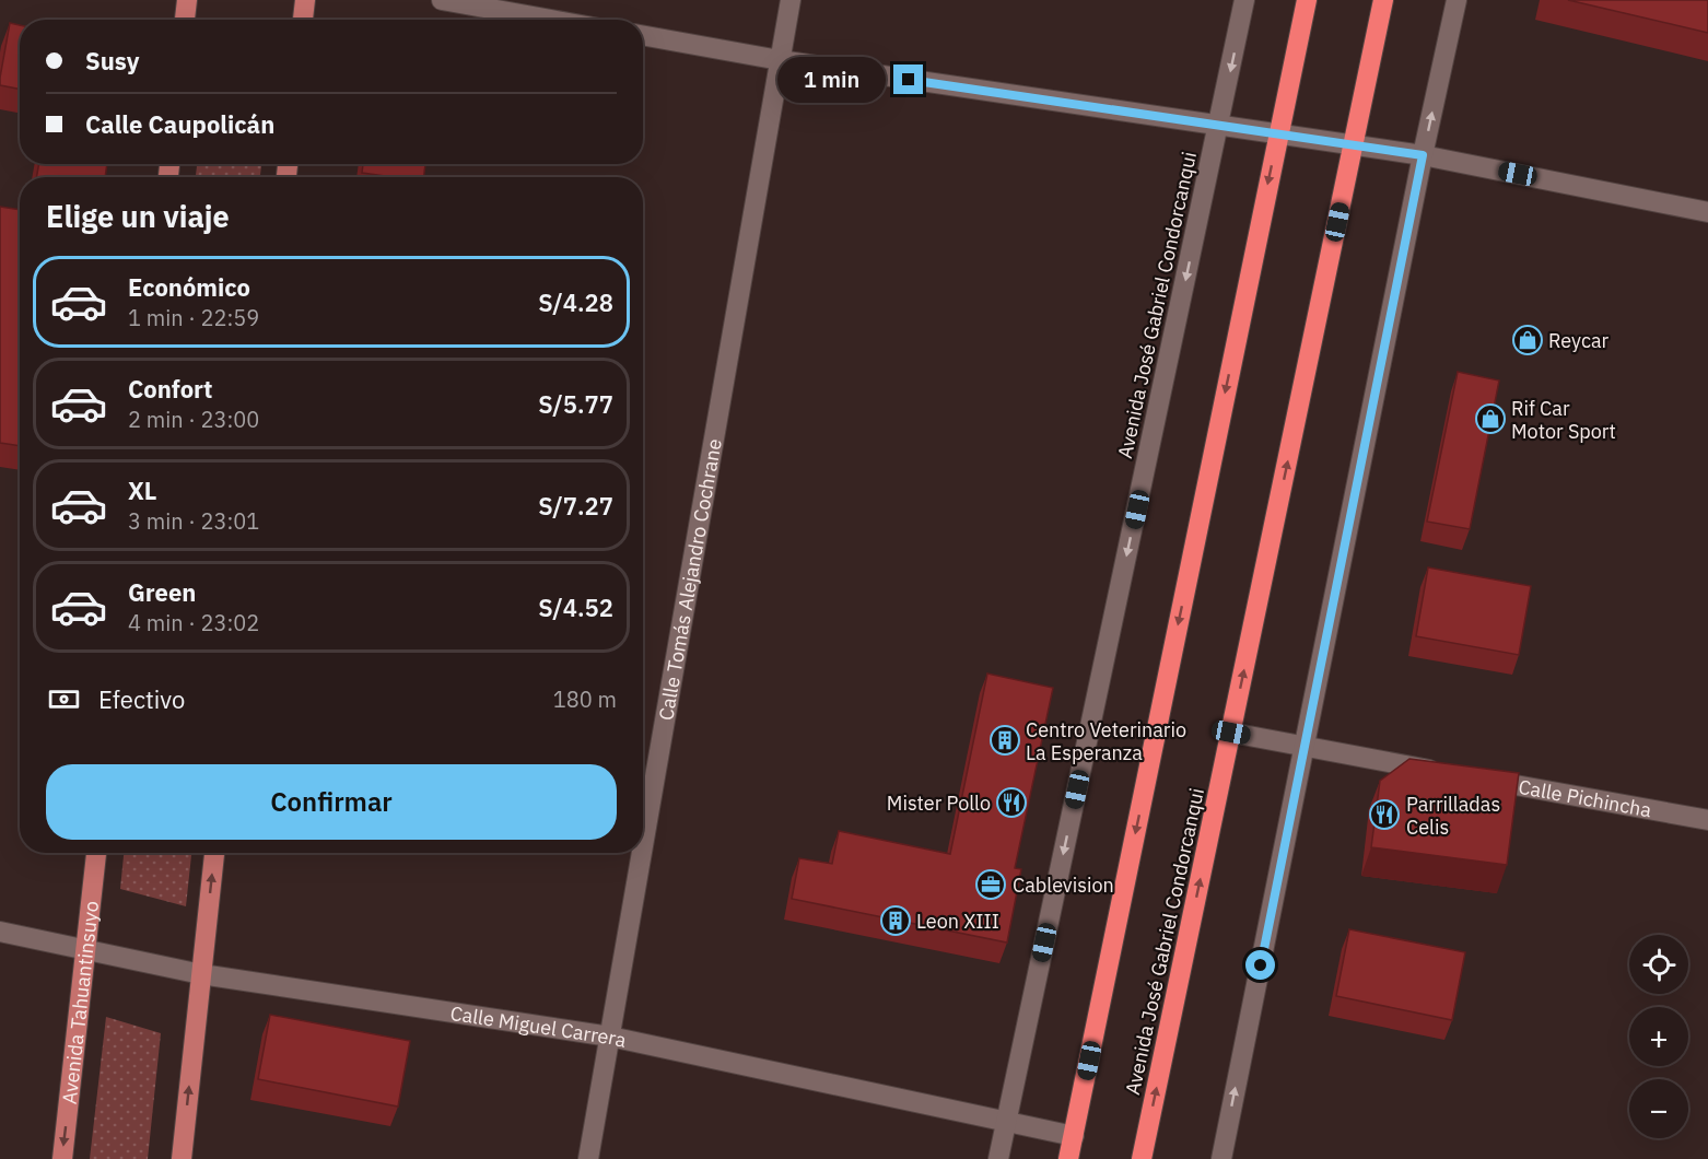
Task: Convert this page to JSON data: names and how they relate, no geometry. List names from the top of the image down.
{
  "streets": {
    "highway": ["Avenida José Gabriel Condorcanqui"],
    "main road": ["Avenida Tahuantinsuyo"],
    "street": ["Calle Tomás Alejandro Cochrane", "Calle Pichincha", "Calle Miguel Carrera"]
  },
  "crossings": [
    ["Avenida José Gabriel Condorcanqui", "Calle Miguel Carrera"],
    ["Calle Tomás Alejandro Cochrane", "Calle Miguel Carrera"],
    ["Avenida Tahuantinsuyo", "Calle Miguel Carrera"]
  ],
  "places": {
    "shop": ["Reycar", "Rif Car Motor Sport"],
    "building": ["Centro Veterinario La Esperanza", "Leon XIII"],
    "restaurant": ["Mister Pollo", "Parrilladas Celis"],
    "office": ["Cablevision"]
  },
  "page": {
    "banner": ["Susy", "Calle Caupolicán"],
    "bubble": "1 min",
    "heading": "Elige un viaje",
    "list": [
      {
        "name": "Económico",
        "note": "1 min · 22:59",
        "value": "S/4.28"
      },
      {
        "name": "Confort",
        "note": "2 min · 23:00",
        "value": "S/5.77"
      },
      {
        "name": "XL",
        "note": "3 min · 23:01",
        "value": "S/7.27"
      },
      {
        "name": "Green",
        "note": "4 min · 23:02",
        "value": "S/4.52"
      }
    ],
    "pay": ["Efectivo", "180 m"],
    "buttons": "Confirmar",
    "map_buttons": ["+", "−"]
  }
}
